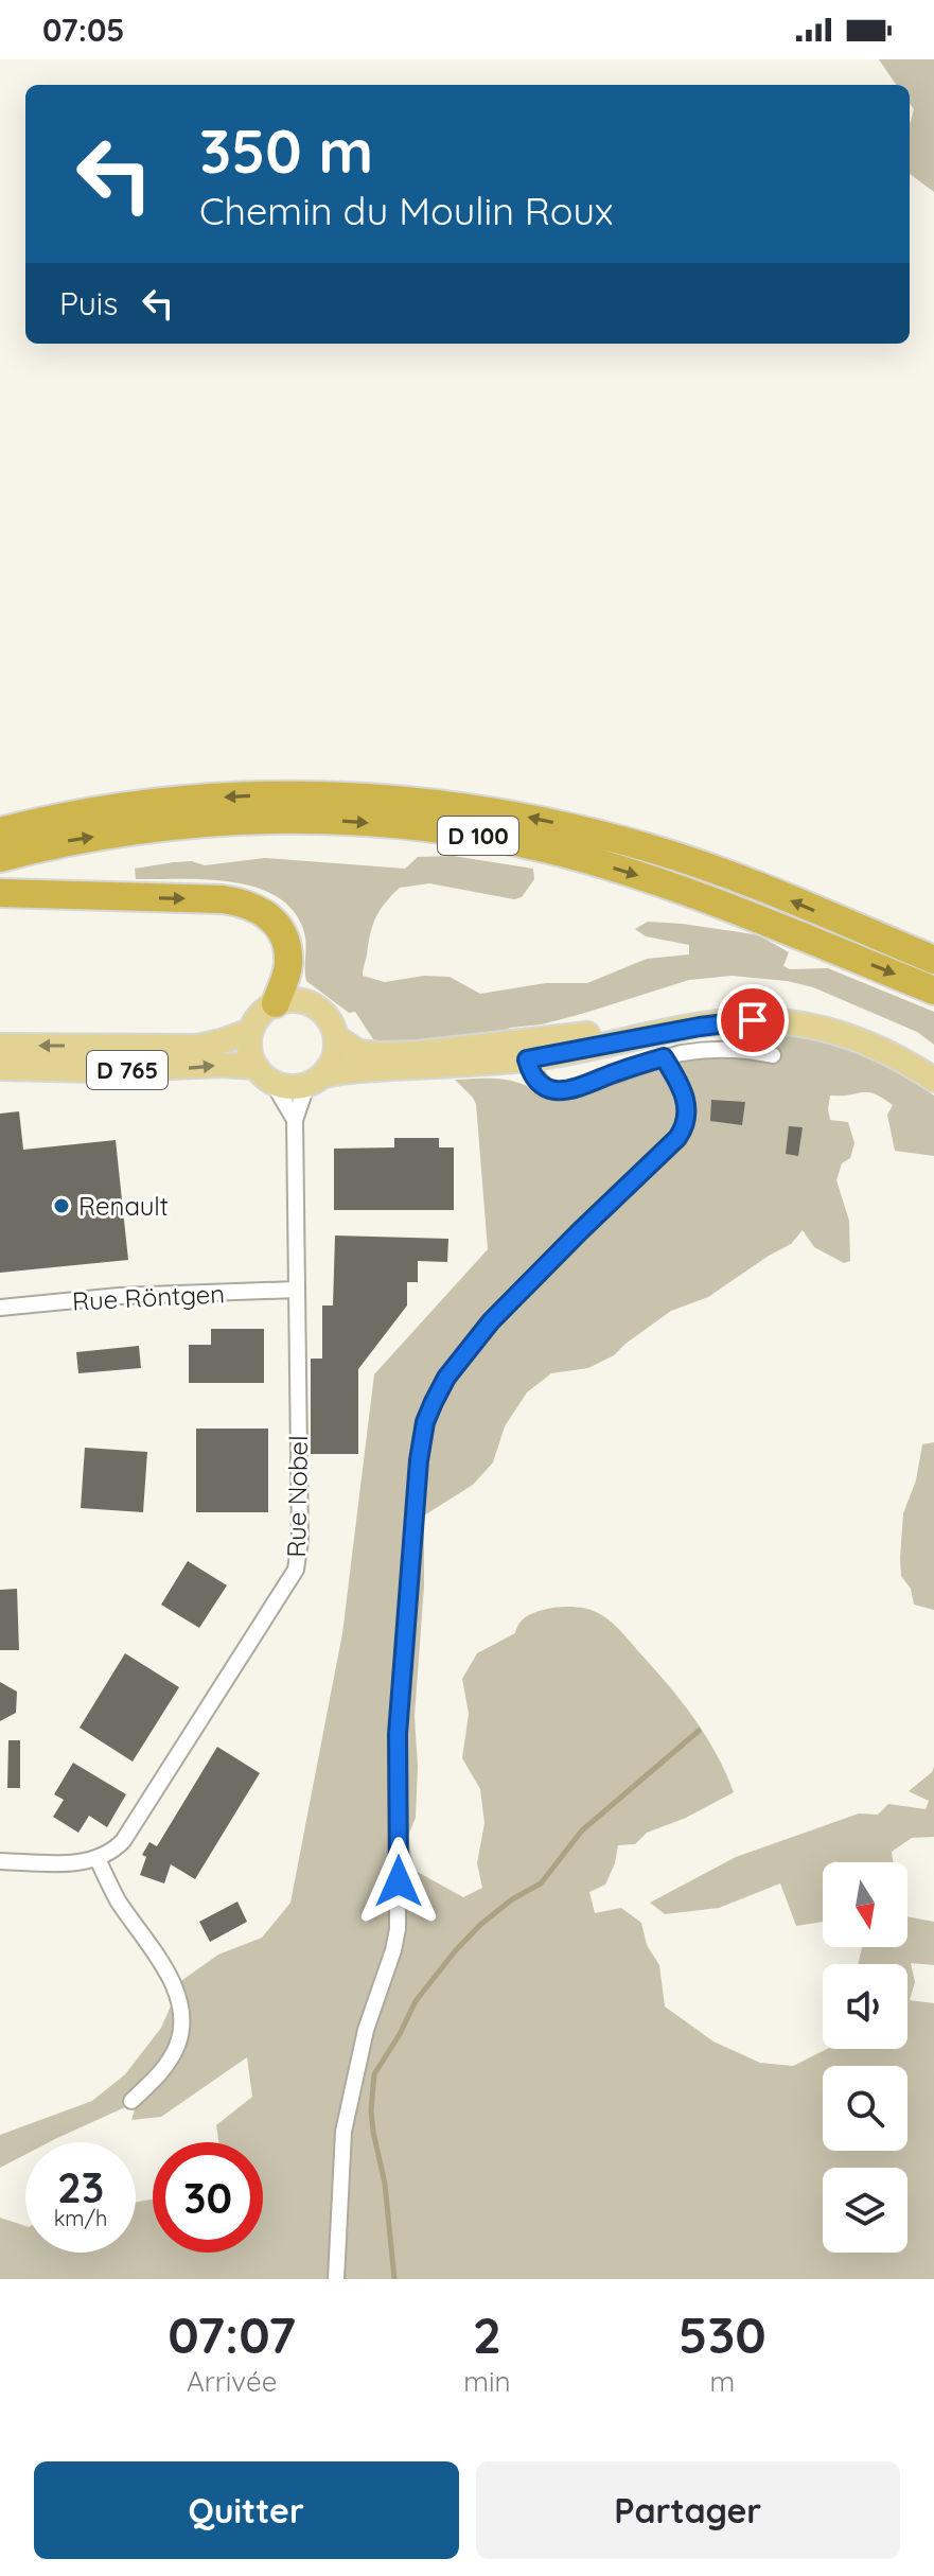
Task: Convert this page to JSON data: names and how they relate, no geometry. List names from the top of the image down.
{
  "streets": {
    "highway": ["D 100"],
    "main road": ["D 765"],
    "street": ["Rue Röntgen", "Rue Nobel"]
  },
  "crossings": [
    ["D 765", "Rue Nobel"],
    ["Rue Röntgen", "Rue Nobel"]
  ],
  "places": ["Renault"],
  "north": "bottom",
  "page": {
    "status": "07:05",
    "turn": ["350 m", "Chemin du Moulin Roux"],
    "then": "Puis",
    "speed": "23 km/h",
    "limit": "30",
    "eta": [
      "07:07",
      "Arrivée",
      "2",
      "min",
      "530",
      "m"
    ],
    "buttons": ["Quitter", "Partager"]
  }
}
